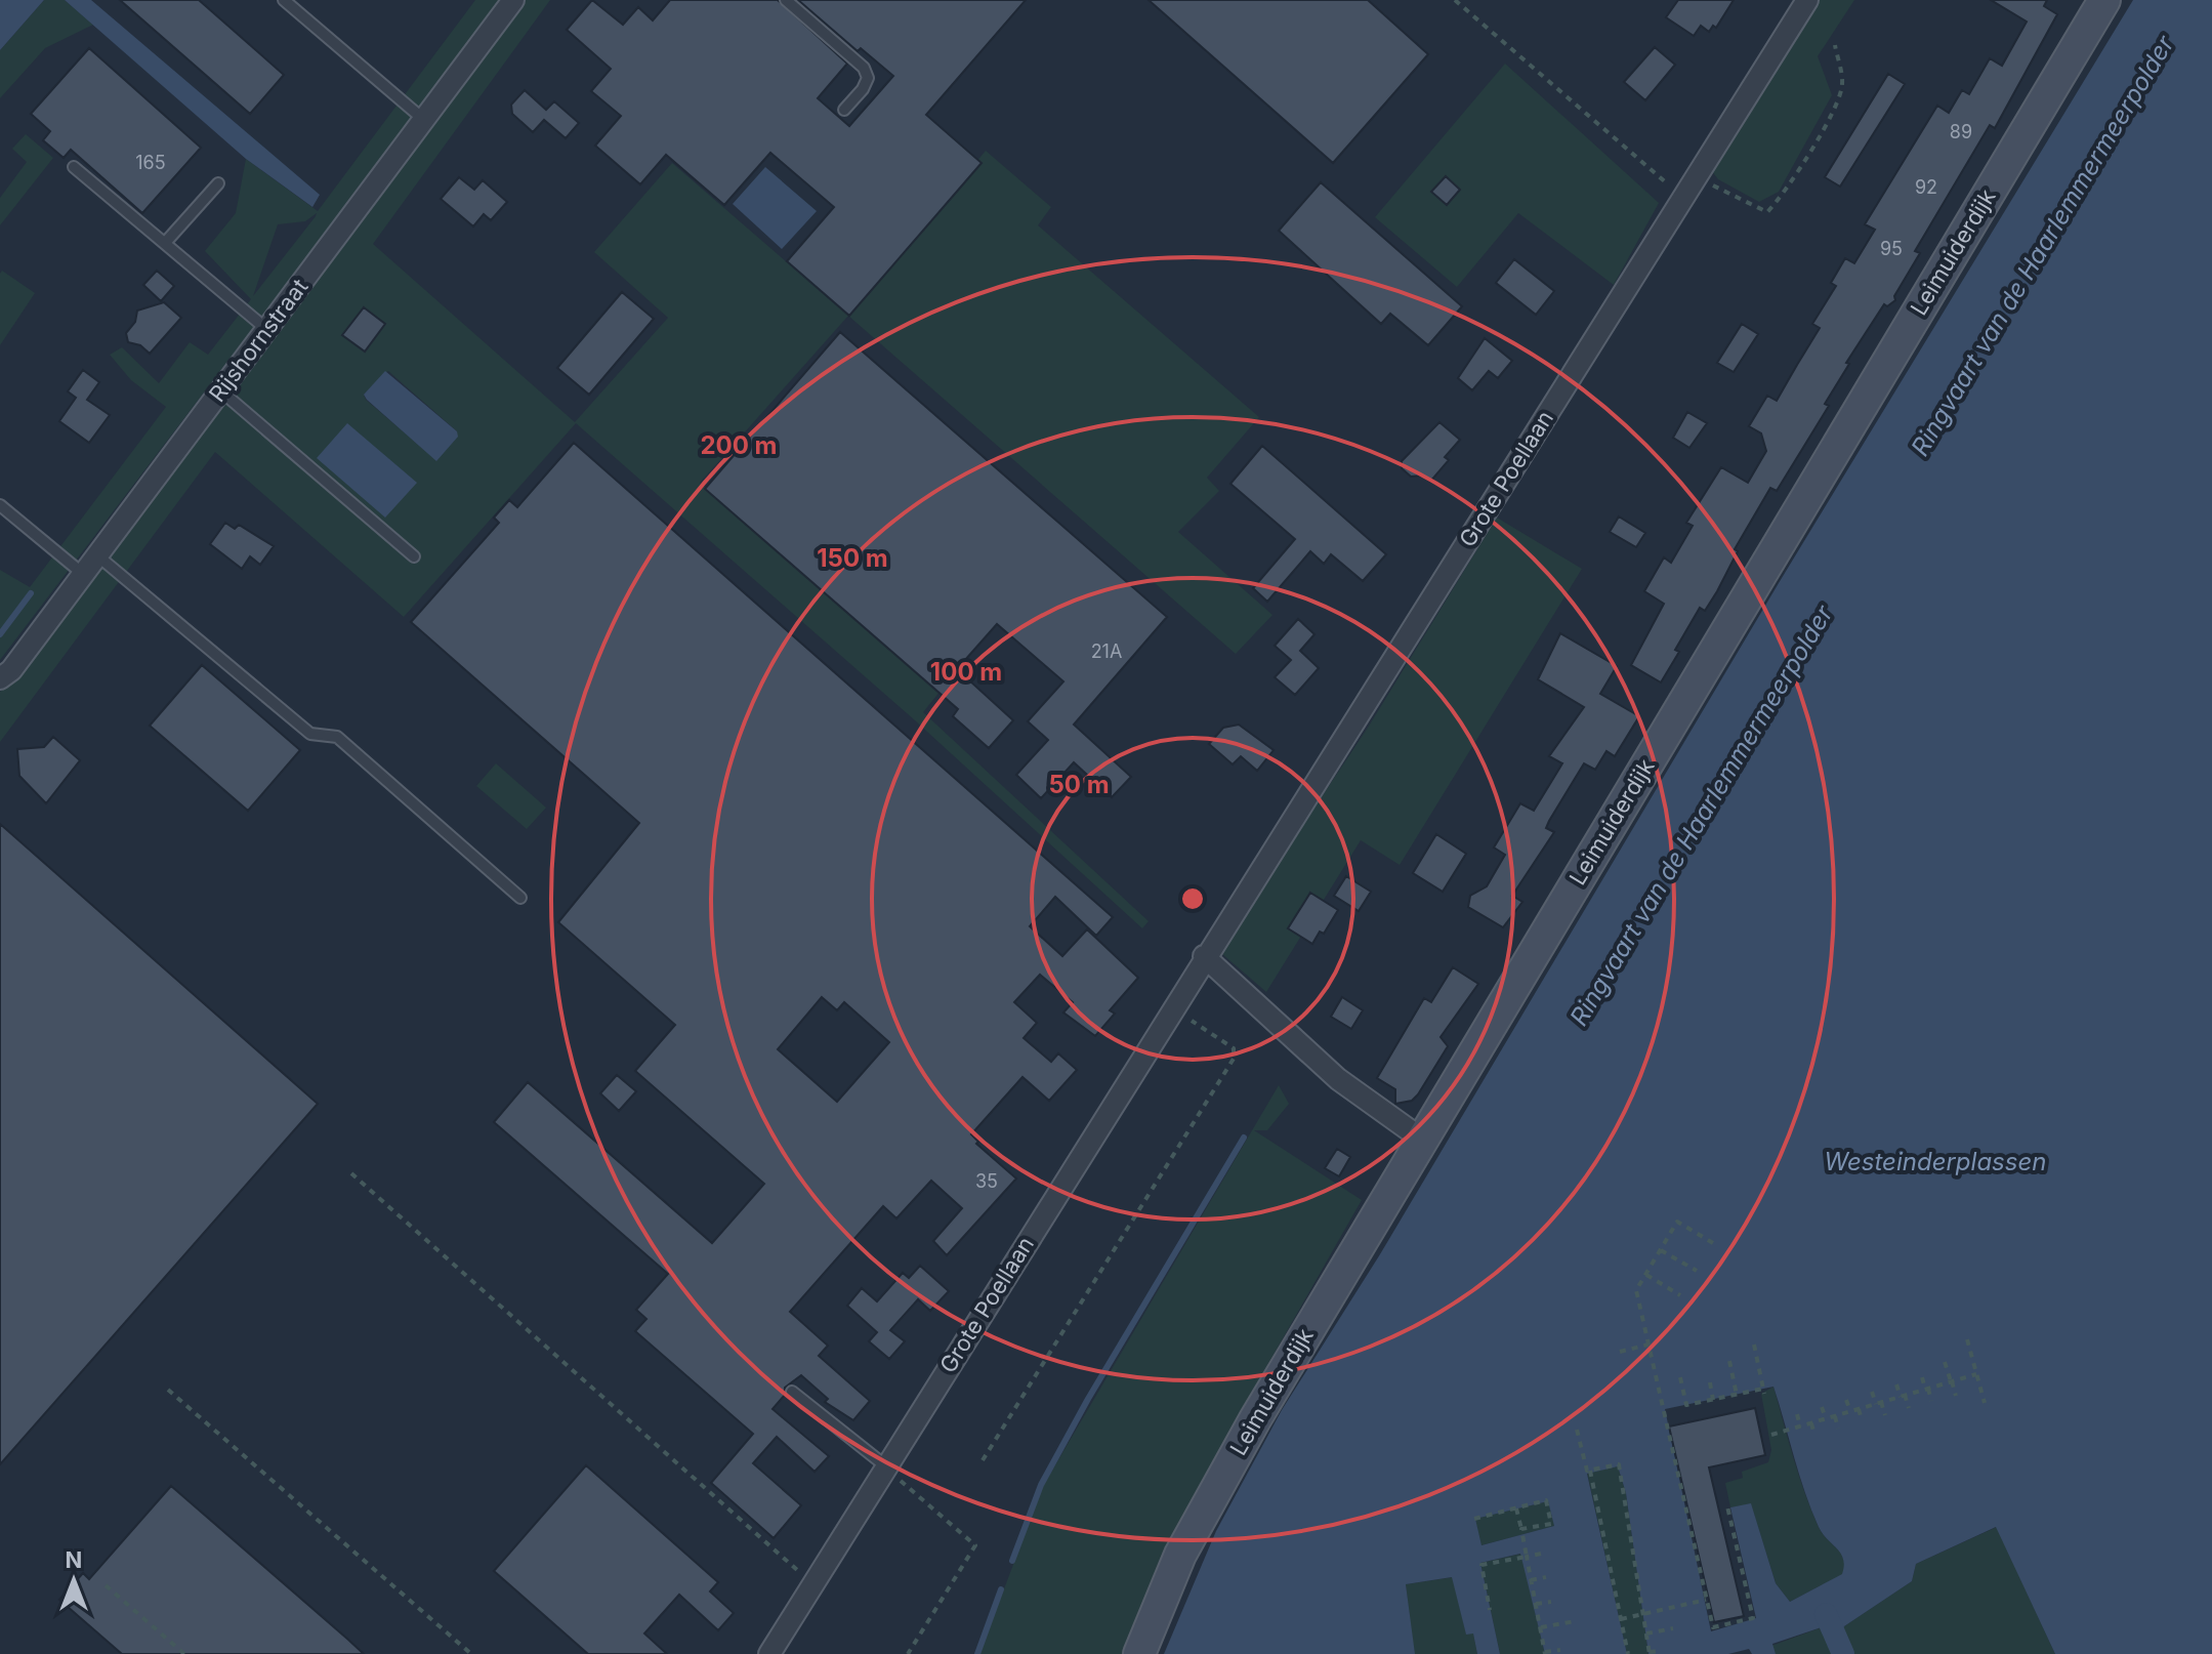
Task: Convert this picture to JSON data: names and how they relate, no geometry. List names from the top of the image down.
{
  "streets": {
    "street": ["Leimuiderdijk", "Rijshornstraat", "Grote Poellaan"]
  },
  "water": ["Ringvaart van de Haarlemmermeerpolder", "Westeinderplassen"],
  "house_numbers": [
    "89",
    "165",
    "92",
    "95",
    "21A",
    "35"
  ],
  "north": "top",
  "rings": [
    "200 m",
    "150 m",
    "100 m",
    "50 m"
  ]
}
